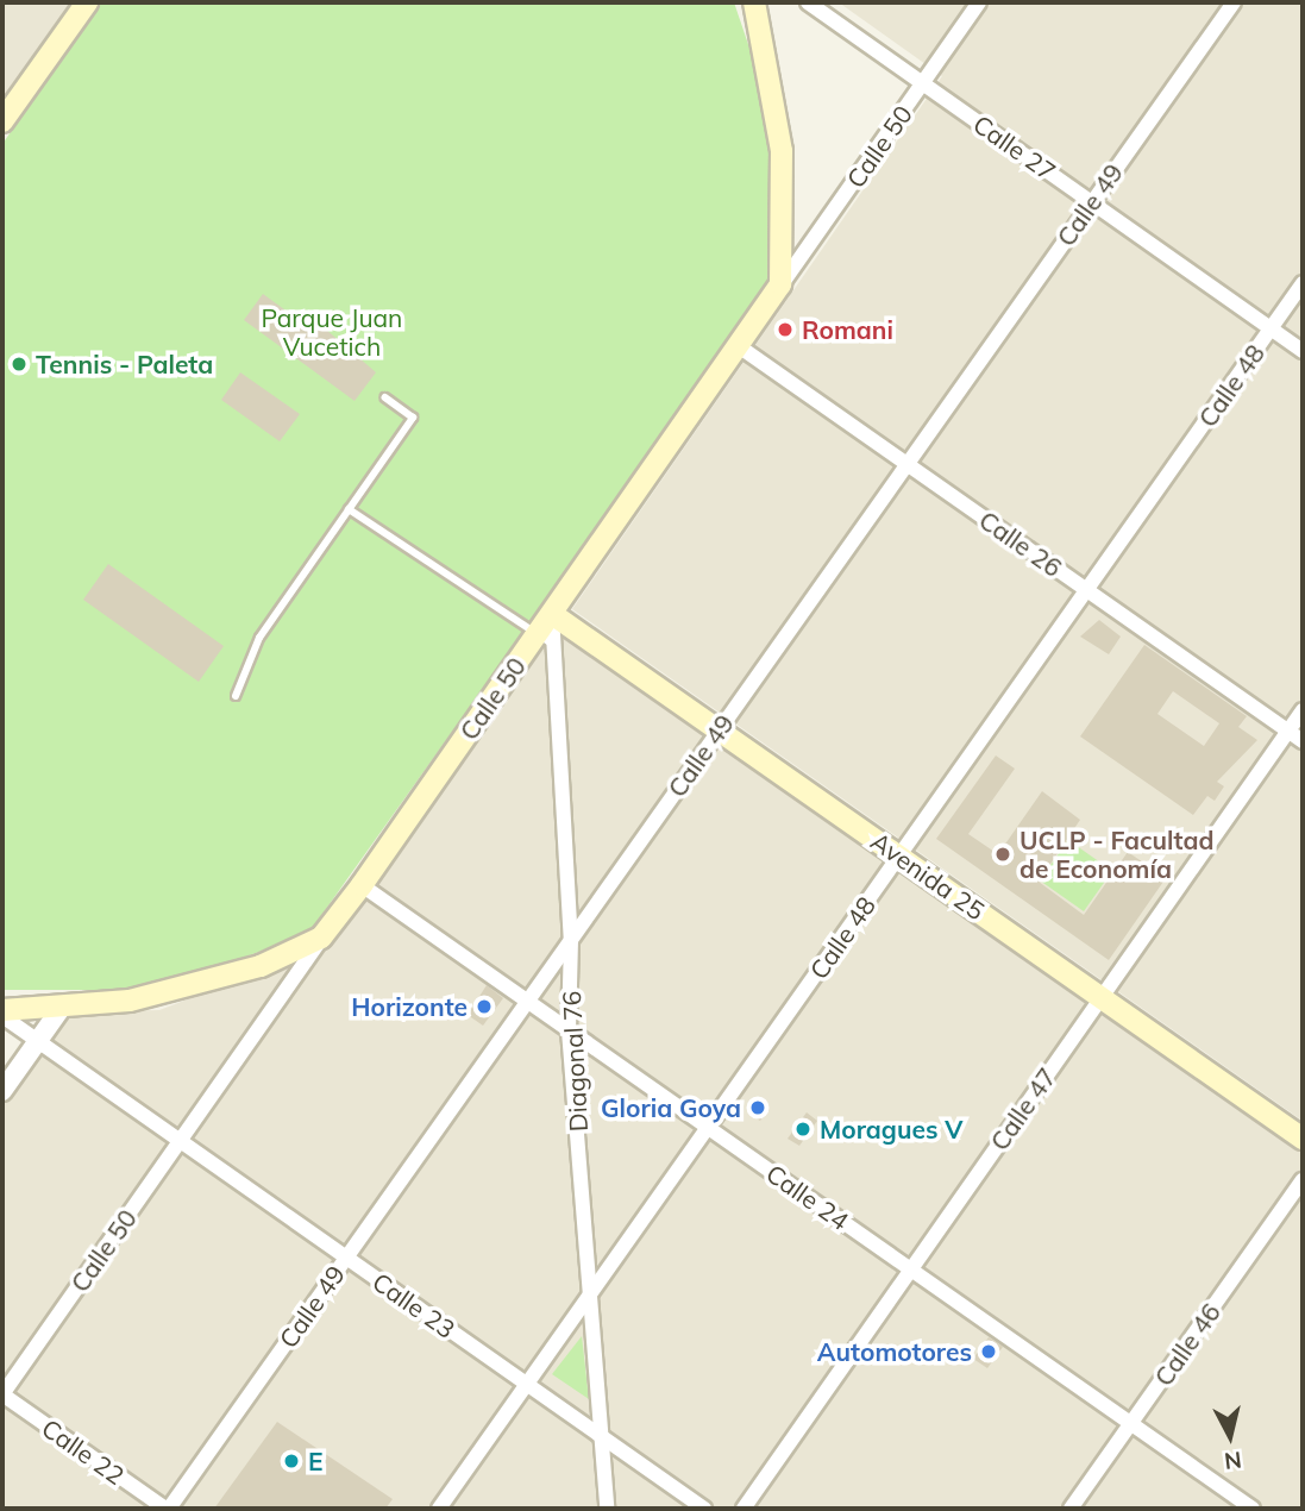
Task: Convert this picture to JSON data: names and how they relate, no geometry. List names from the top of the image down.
{
  "streets": {
    "main road": ["Calle 50", "Avenida 25"],
    "street": [
      "Calle 27",
      "Calle 49",
      "Calle 48",
      "Calle 26",
      "Diagonal 76",
      "Calle 47",
      "Calle 24",
      "Calle 23",
      "Calle 46",
      "Calle 22"
    ]
  },
  "crossings": [
    ["Calle 50", "Calle 27"],
    ["Calle 50", "Calle 26"],
    ["Calle 50", "Avenida 25"],
    ["Calle 50", "Diagonal 76"],
    ["Calle 50", "Calle 24"],
    ["Calle 50", "Calle 23"],
    ["Calle 50", "Calle 22"],
    ["Calle 27", "Calle 49"],
    ["Calle 27", "Calle 48"],
    ["Calle 49", "Calle 26"],
    ["Calle 49", "Avenida 25"],
    ["Calle 49", "Diagonal 76"],
    ["Calle 49", "Calle 24"],
    ["Calle 49", "Calle 23"],
    ["Calle 49", "Calle 22"],
    ["Calle 48", "Calle 26"],
    ["Calle 48", "Avenida 25"],
    ["Calle 48", "Diagonal 76"],
    ["Calle 48", "Calle 24"],
    ["Calle 48", "Calle 23"],
    ["Calle 26", "Calle 47"],
    ["Avenida 25", "Calle 47"],
    ["Diagonal 76", "Calle 24"],
    ["Diagonal 76", "Calle 23"],
    ["Calle 47", "Calle 24"],
    ["Calle 24", "Calle 46"]
  ],
  "parks": ["Parque Juan Vucetich"],
  "places": [
    "Romani",
    "Tennis - Paleta",
    "UCLP - Facultad de Economía",
    "Horizonte",
    "Gloria Goya",
    "Moragues V",
    "Automotores",
    "E"
  ],
  "north": "bottom"
}
